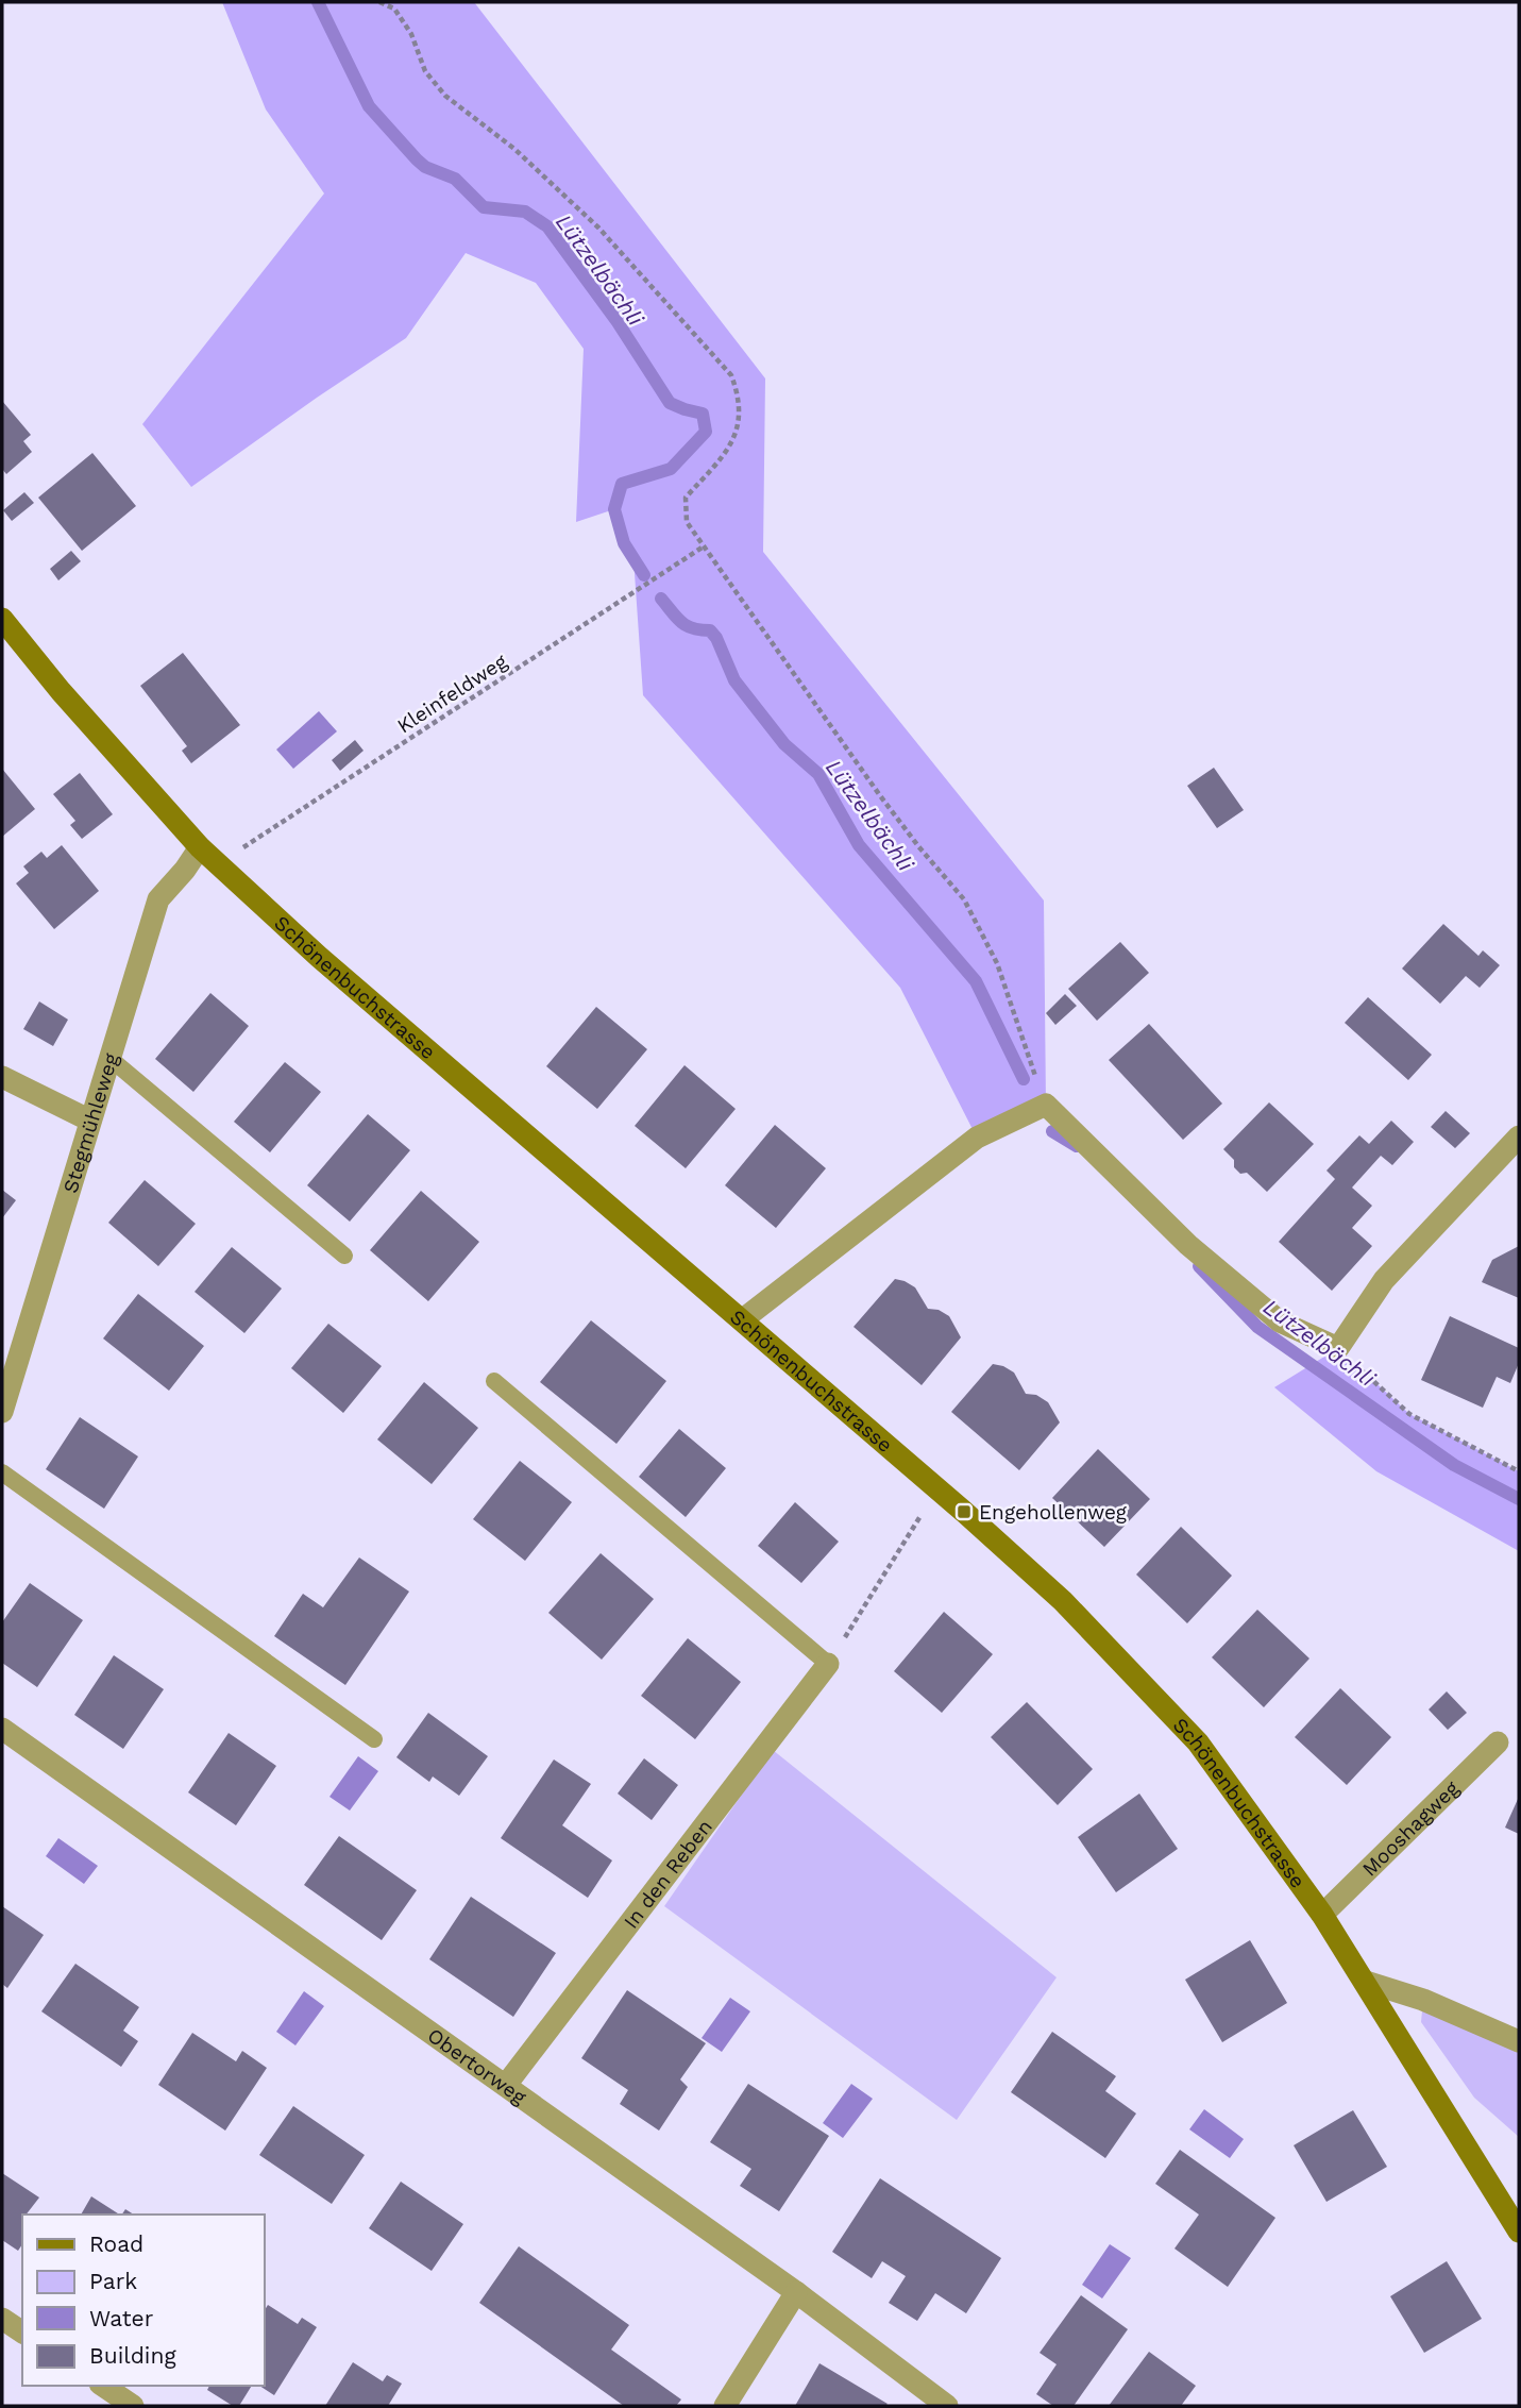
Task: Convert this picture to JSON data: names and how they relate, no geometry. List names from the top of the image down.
{
  "streets": {
    "street": [
      "Schönenbuchstrasse",
      "Stegmühleweg",
      "Mooshagweg",
      "In den Reben",
      "Obertorweg"
    ],
    "path": ["Kleinfeldweg"]
  },
  "crossings": [
    ["Kleinfeldweg", "Schönenbuchstrasse"],
    ["Schönenbuchstrasse", "Stegmühleweg"],
    ["Schönenbuchstrasse", "Mooshagweg"],
    ["In den Reben", "Obertorweg"]
  ],
  "water": ["Lützelbächli"],
  "places": {
    "transit": ["Engehollenweg"]
  },
  "legend": [
    "Road",
    "Park",
    "Water",
    "Building"
  ]
}
